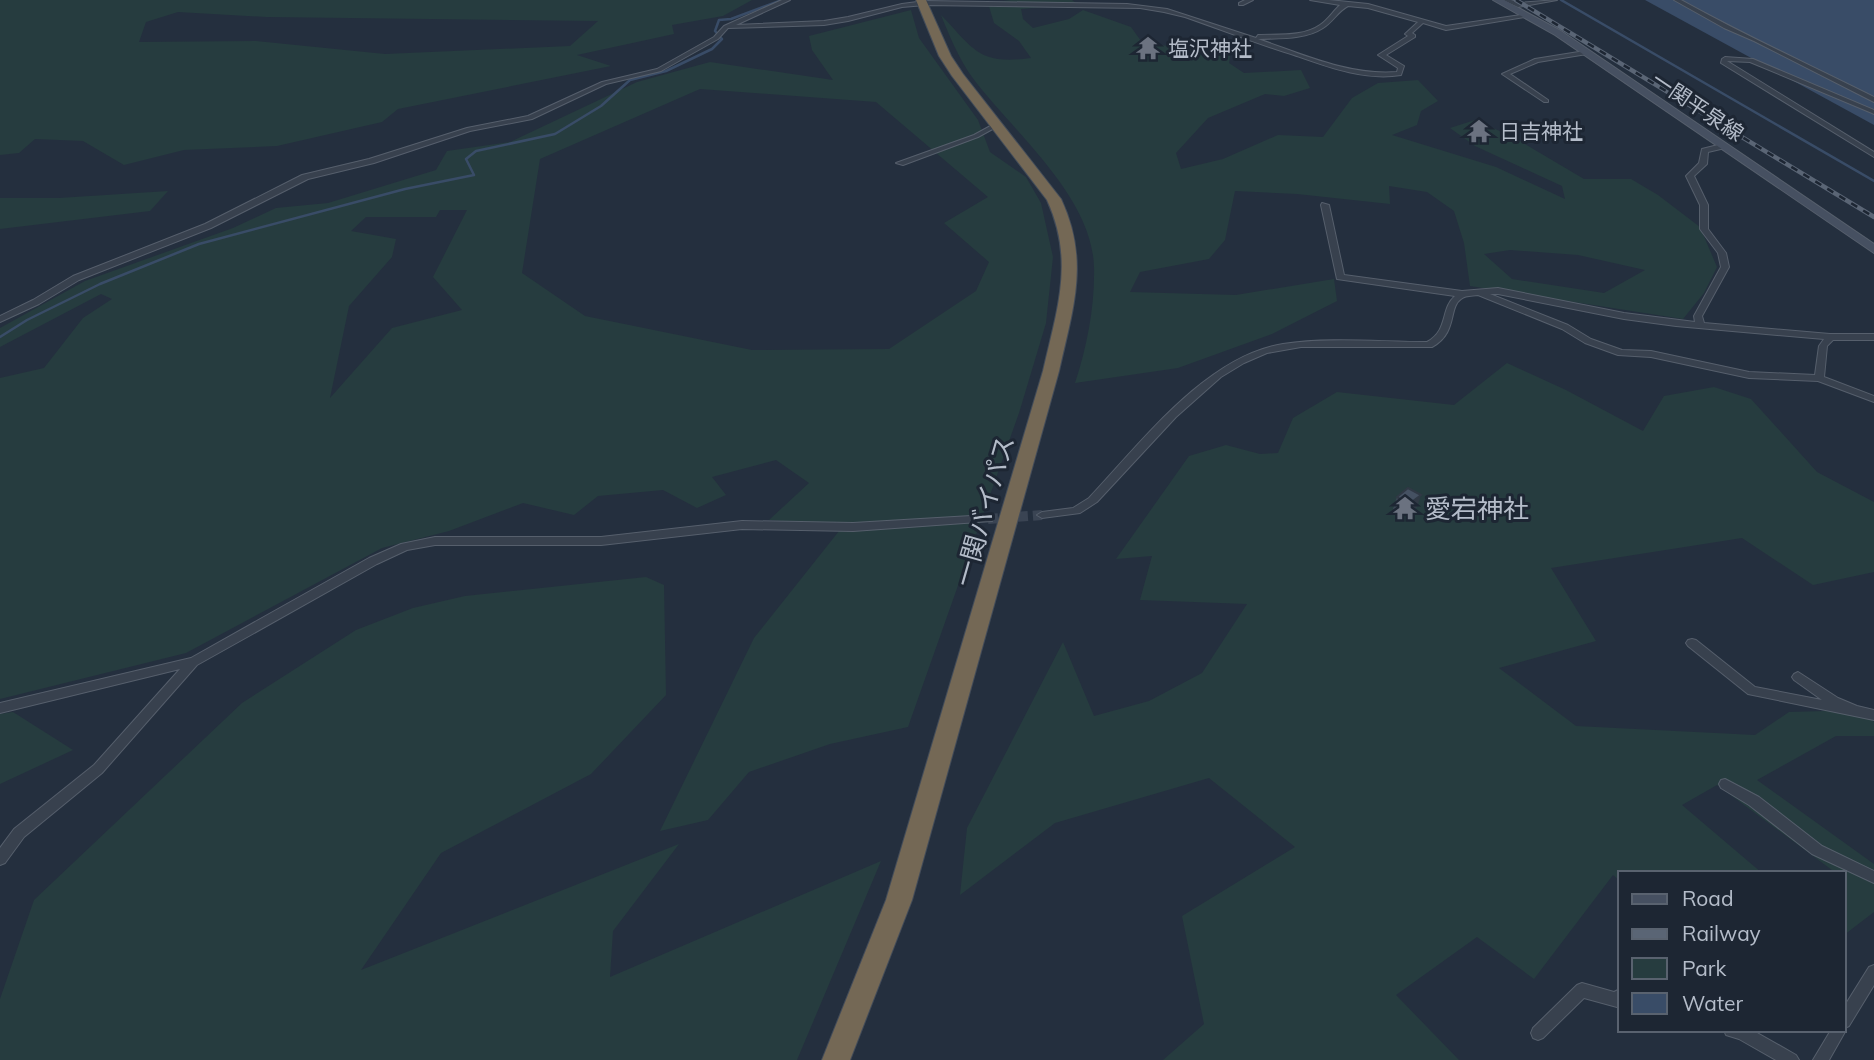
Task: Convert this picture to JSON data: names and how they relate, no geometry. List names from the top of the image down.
{
  "streets": {
    "highway": ["一関バイパス"],
    "main road": ["一関平泉線"]
  },
  "places": {
    "temple": ["塩沢神社", "日吉神社", "愛宕神社"]
  },
  "legend": [
    "Road",
    "Railway",
    "Park",
    "Water"
  ]
}
